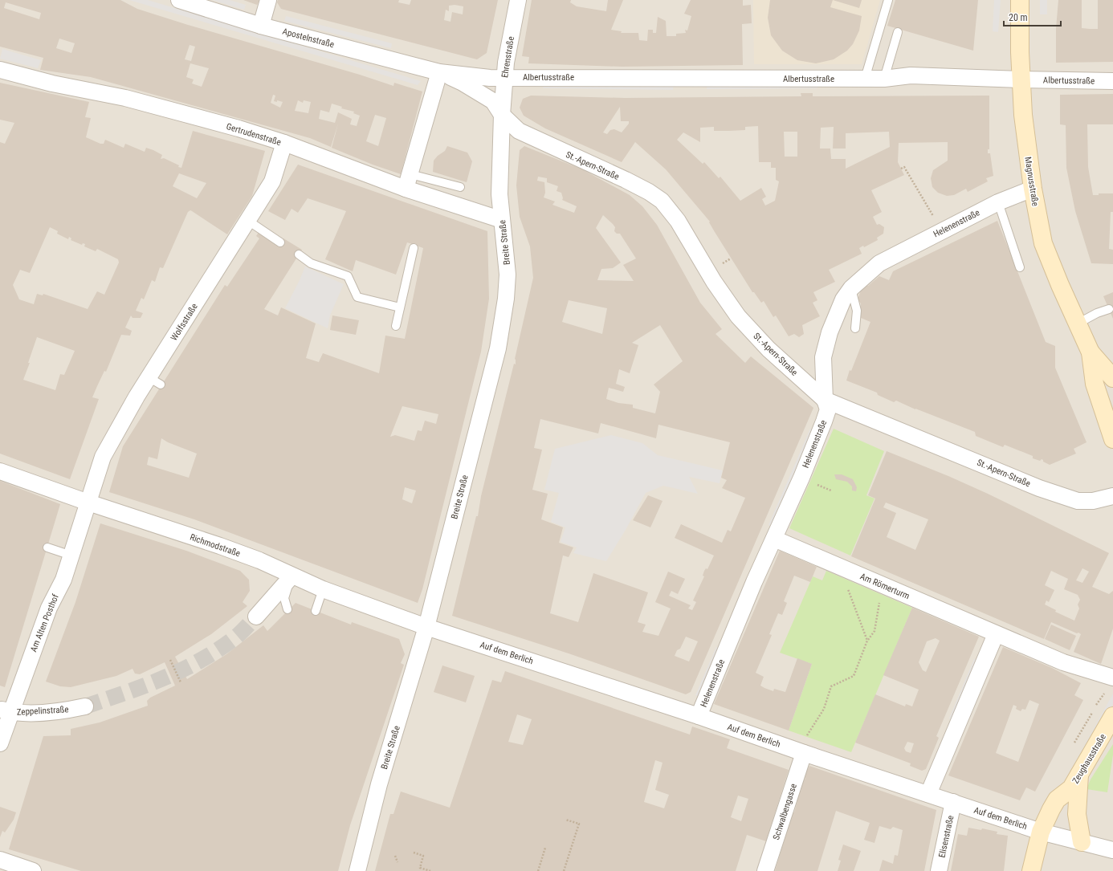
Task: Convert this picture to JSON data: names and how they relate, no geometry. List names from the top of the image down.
{
  "streets": {
    "street": [
      "Apostelnstraße",
      "Ehrenstraße",
      "Albertusstraße",
      "Gertrudenstraße",
      "St.-Apern-Straße",
      "Magnusstraße",
      "Helenenstraße",
      "Breite Straße",
      "Wolfsstraße",
      "Richmodstraße",
      "Am Römerturm",
      "Am Alten Posthof",
      "Auf dem Berlich",
      "Zeppelinstraße",
      "Zeughausstraße",
      "Schwalbengasse",
      "Elisenstraße"
    ]
  },
  "crossings": [
    ["Apostelnstraße", "Ehrenstraße"],
    ["Apostelnstraße", "Albertusstraße"],
    ["Apostelnstraße", "St.-Apern-Straße"],
    ["Apostelnstraße", "Breite Straße"],
    ["Ehrenstraße", "Albertusstraße"],
    ["Ehrenstraße", "St.-Apern-Straße"],
    ["Ehrenstraße", "Breite Straße"],
    ["Albertusstraße", "Magnusstraße"],
    ["Gertrudenstraße", "Breite Straße"],
    ["Gertrudenstraße", "Wolfsstraße"],
    ["St.-Apern-Straße", "Helenenstraße"],
    ["St.-Apern-Straße", "Breite Straße"],
    ["Magnusstraße", "Helenenstraße"],
    ["Helenenstraße", "Am Römerturm"],
    ["Helenenstraße", "Auf dem Berlich"],
    ["Breite Straße", "Richmodstraße"],
    ["Breite Straße", "Auf dem Berlich"],
    ["Wolfsstraße", "Richmodstraße"],
    ["Wolfsstraße", "Am Alten Posthof"],
    ["Richmodstraße", "Am Alten Posthof"],
    ["Richmodstraße", "Auf dem Berlich"],
    ["Am Alten Posthof", "Zeppelinstraße"],
    ["Auf dem Berlich", "Zeughausstraße"],
    ["Auf dem Berlich", "Schwalbengasse"],
    ["Auf dem Berlich", "Elisenstraße"]
  ],
  "scale_bar": "20 m"
}
